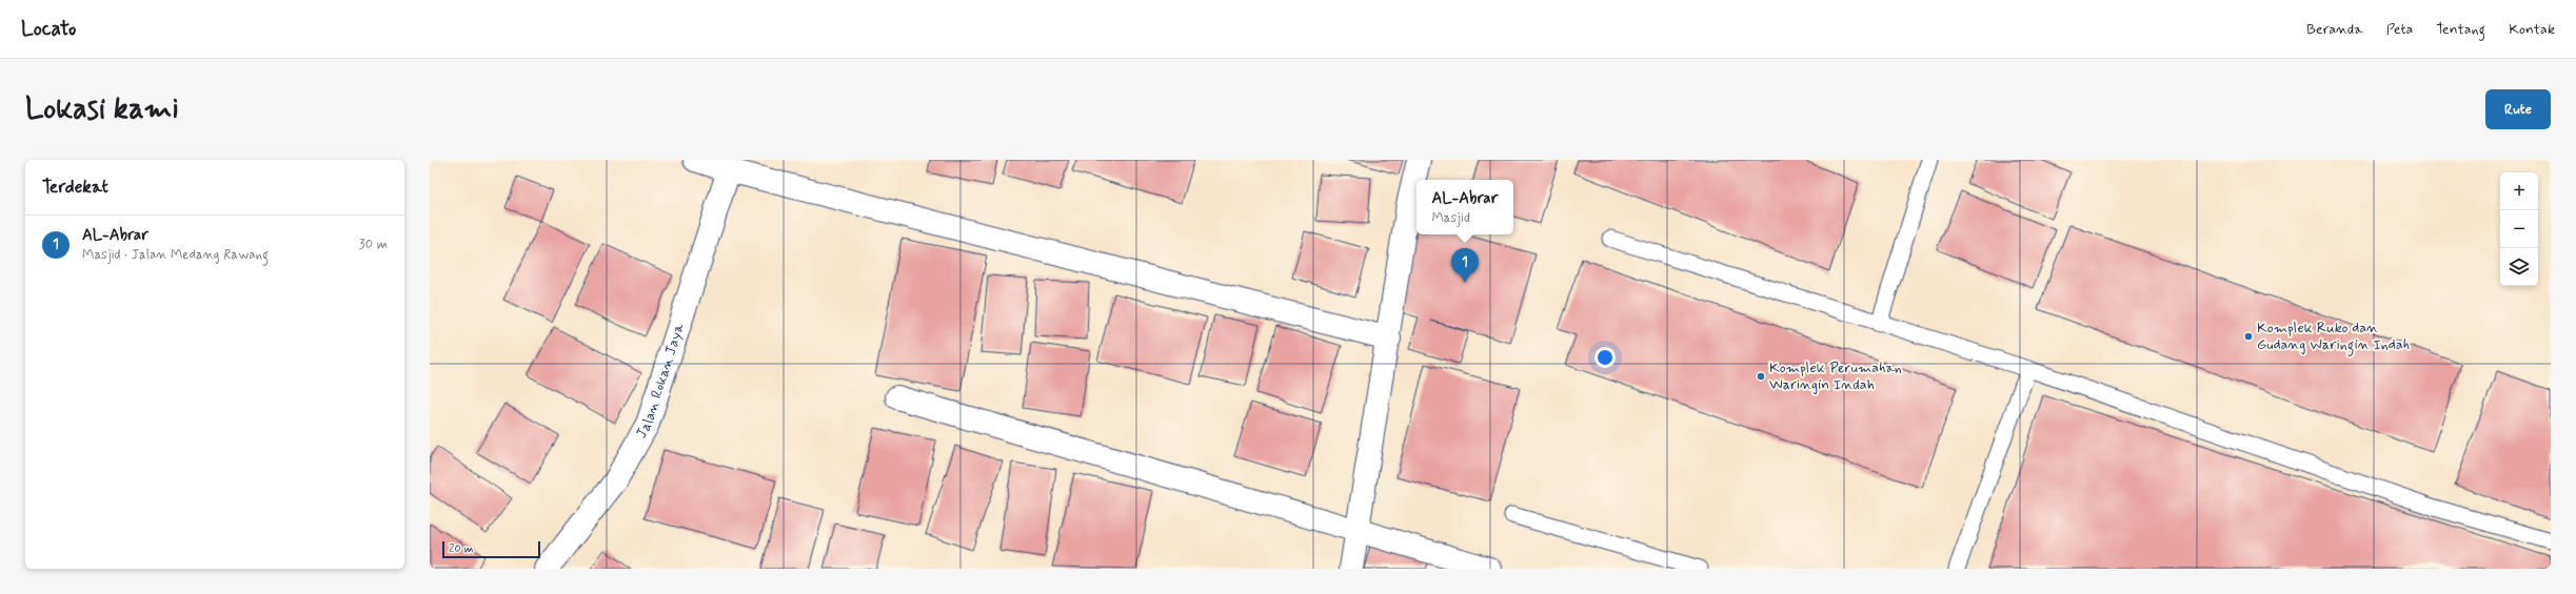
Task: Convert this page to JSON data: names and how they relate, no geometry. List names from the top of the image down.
{
  "streets": {
    "street": ["Jalan Rokan Jaya"]
  },
  "places": ["Komplek Ruko dan Gudang Waringin Indah", "Komplek Perumahan Waringin Indah"],
  "scale_bar": "20 m",
  "page": {
    "header": "Locato",
    "nav": [
      "Beranda",
      "Peta",
      "Tentang",
      "Kontak"
    ],
    "buttons": "Rute",
    "title": "Lokasi kami",
    "heading": "Terdekat",
    "map_buttons": ["+", "−"],
    "popup": ["AL-Abrar", "Masjid"],
    "list": [
      {
        "mark": "1",
        "name": "AL-Abrar",
        "note": "Masjid · Jalan Medang Rawang",
        "value": "30 m"
      }
    ],
    "pins": "1",
    "scale": "20 m"
  }
}
